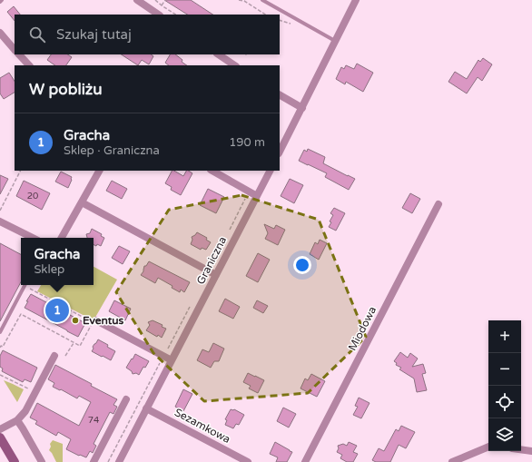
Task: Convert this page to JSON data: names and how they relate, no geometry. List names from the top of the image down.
{
  "streets": {
    "street": ["Graniczna", "Miodowa", "Sezamkowa"]
  },
  "crossings": [
    ["Graniczna", "Sezamkowa"]
  ],
  "places": ["Eventus"],
  "house_numbers": ["20", "74"],
  "page": {
    "search": "Szukaj tutaj",
    "heading": "W pobliżu",
    "list": [
      {
        "mark": "1",
        "name": "Gracha",
        "note": "Sklep · Graniczna",
        "value": "190 m"
      }
    ],
    "popup": ["Gracha", "Sklep"],
    "pins": "1",
    "map_buttons": ["+", "−"]
  }
}
